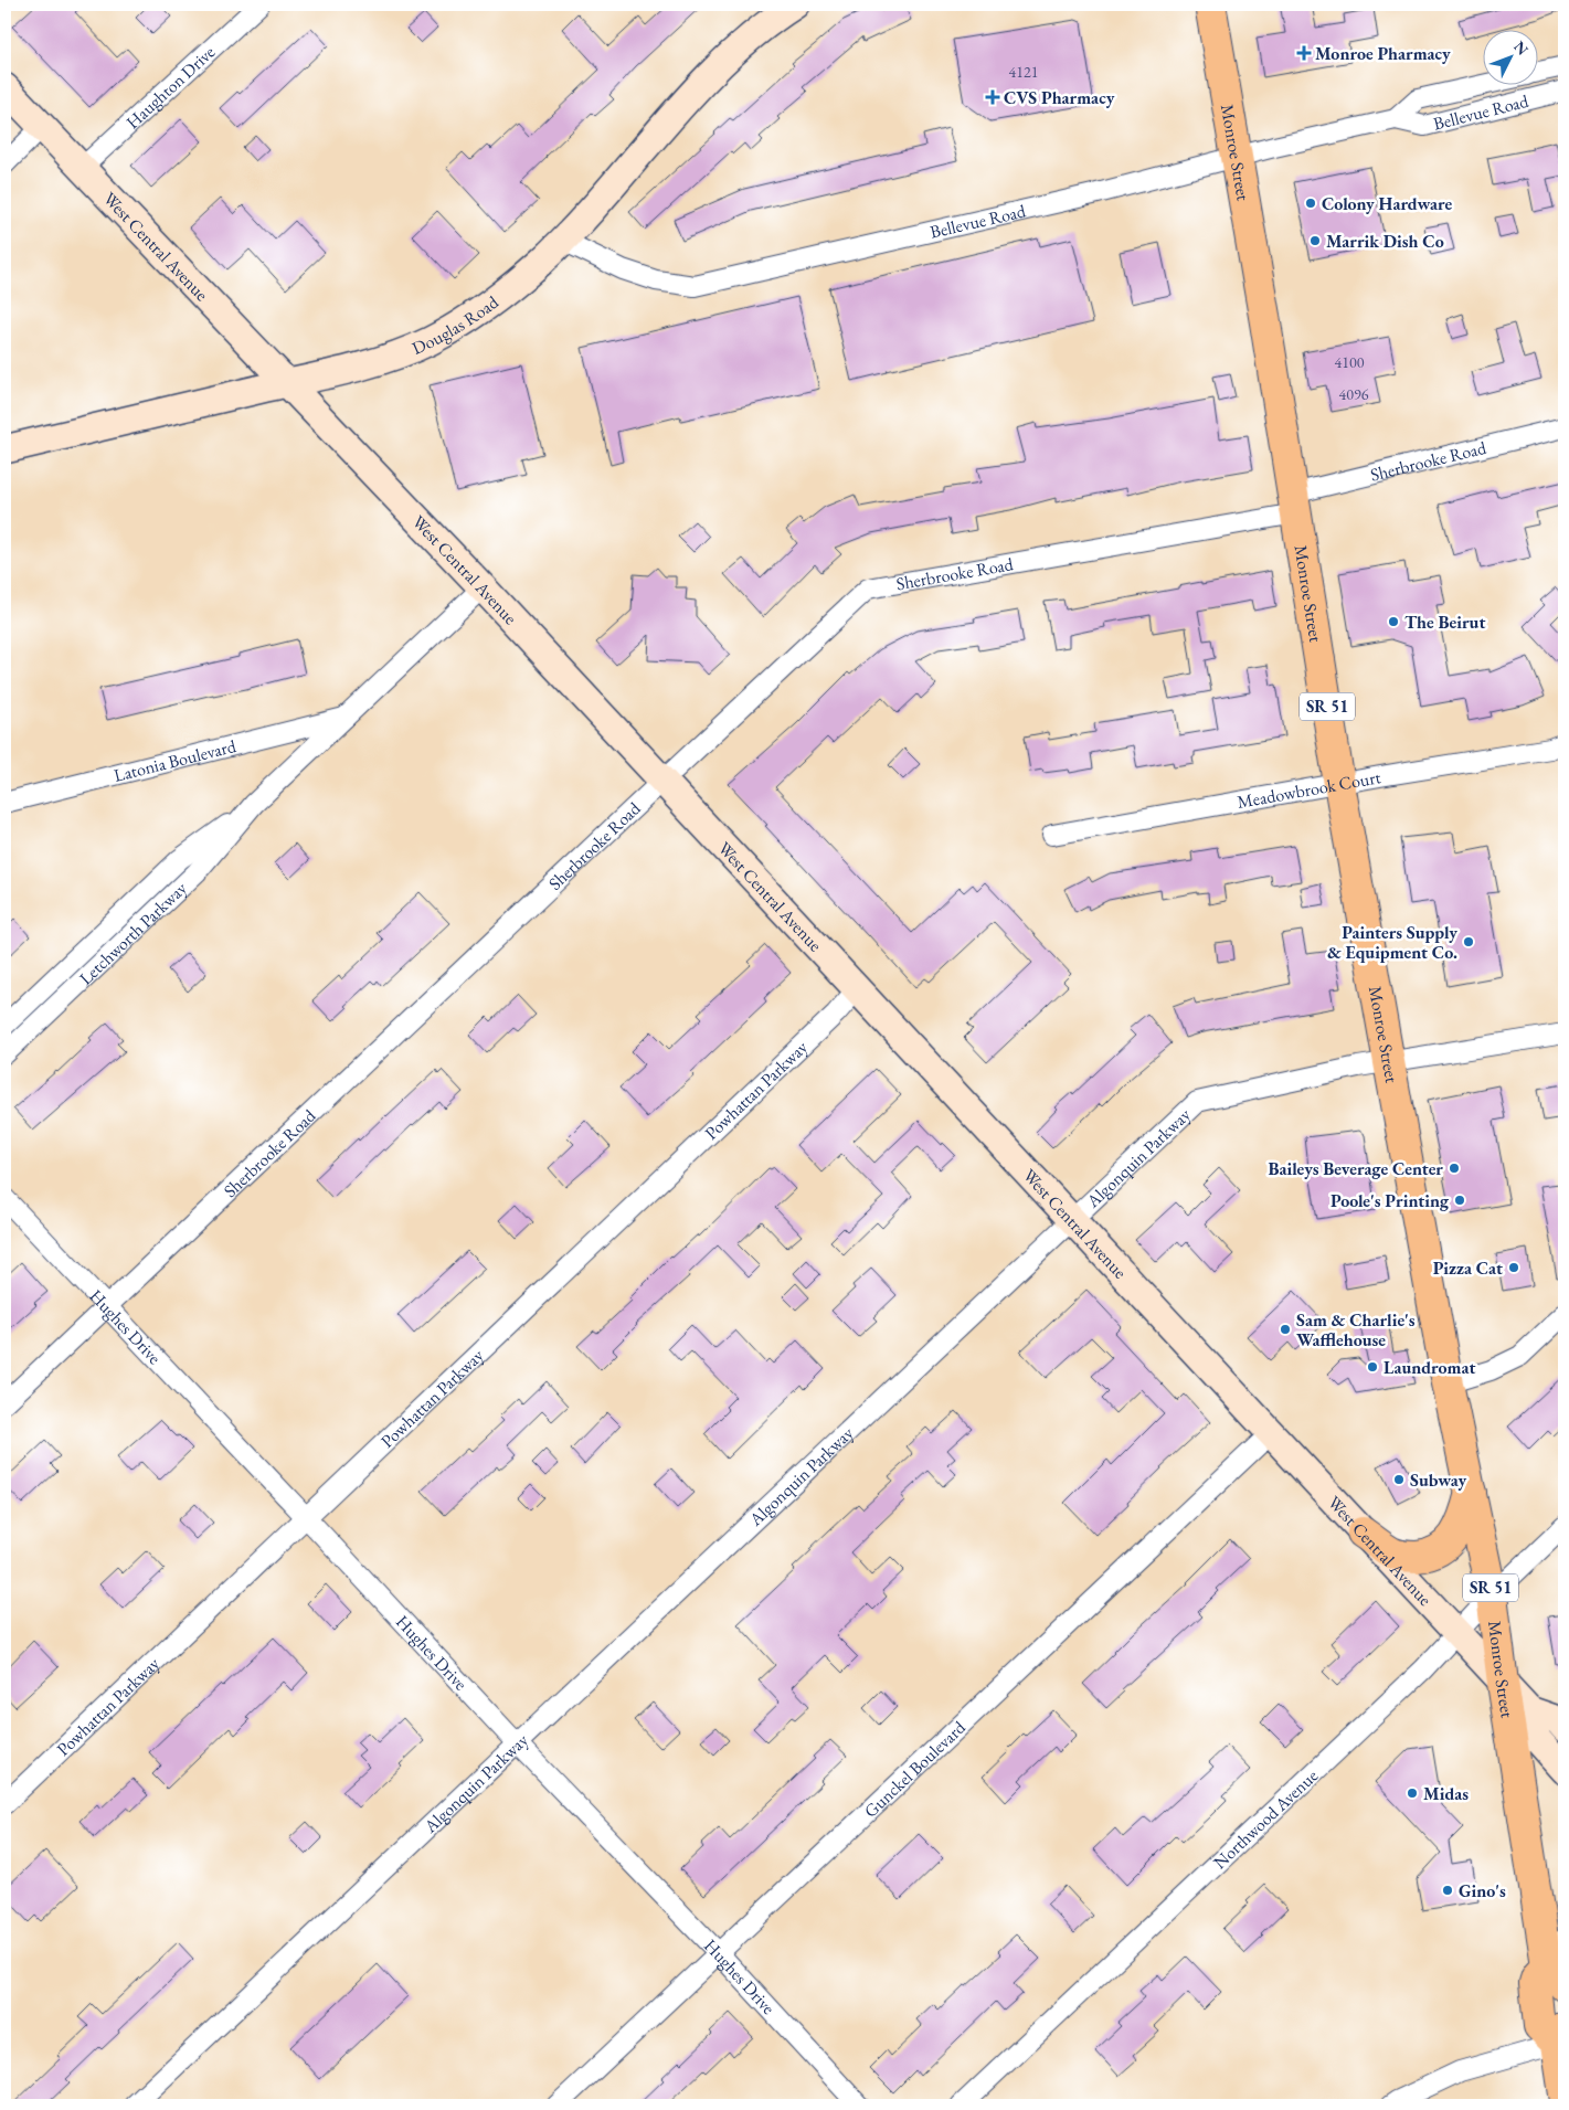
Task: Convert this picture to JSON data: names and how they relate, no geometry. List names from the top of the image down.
{
  "streets": {
    "main road": [
      "Monroe Street",
      "West Central Avenue",
      "Douglas Road",
      "SR 51"
    ],
    "street": [
      "Haughton Drive",
      "Bellevue Road",
      "Sherbrooke Road",
      "Latonia Boulevard",
      "Meadowbrook Court",
      "Letchworth Parkway",
      "Powhattan Parkway",
      "Algonquin Parkway",
      "Hughes Drive",
      "Gunckel Boulevard",
      "Northwood Avenue"
    ]
  },
  "crossings": [
    ["Haughton Drive", "West Central Avenue"],
    ["Bellevue Road", "Monroe Street"],
    ["Bellevue Road", "Douglas Road"],
    ["Monroe Street", "West Central Avenue"],
    ["Monroe Street", "Sherbrooke Road"],
    ["Monroe Street", "Meadowbrook Court"],
    ["Monroe Street", "Algonquin Parkway"],
    ["Monroe Street", "Northwood Avenue"],
    ["West Central Avenue", "Douglas Road"],
    ["West Central Avenue", "Sherbrooke Road"],
    ["West Central Avenue", "Letchworth Parkway"],
    ["West Central Avenue", "Powhattan Parkway"],
    ["West Central Avenue", "Algonquin Parkway"],
    ["West Central Avenue", "Gunckel Boulevard"],
    ["West Central Avenue", "Northwood Avenue"],
    ["Sherbrooke Road", "Hughes Drive"],
    ["Latonia Boulevard", "Letchworth Parkway"],
    ["Powhattan Parkway", "Hughes Drive"],
    ["Algonquin Parkway", "Hughes Drive"],
    ["Hughes Drive", "Gunckel Boulevard"]
  ],
  "places": {
    "health": ["Monroe Pharmacy", "CVS Pharmacy"],
    "other": [
      "Colony Hardware",
      "Marrik Dish Co",
      "The Beirut",
      "Painters Supply & Equipment Co.",
      "Baileys Beverage Center",
      "Poole's Printing",
      "Pizza Cat",
      "Sam & Charlie's Wafflehouse",
      "Laundromat",
      "Subway",
      "Midas",
      "Gino's"
    ]
  },
  "house_numbers": ["4121", "4100", "4096"],
  "north": "top right"
}
